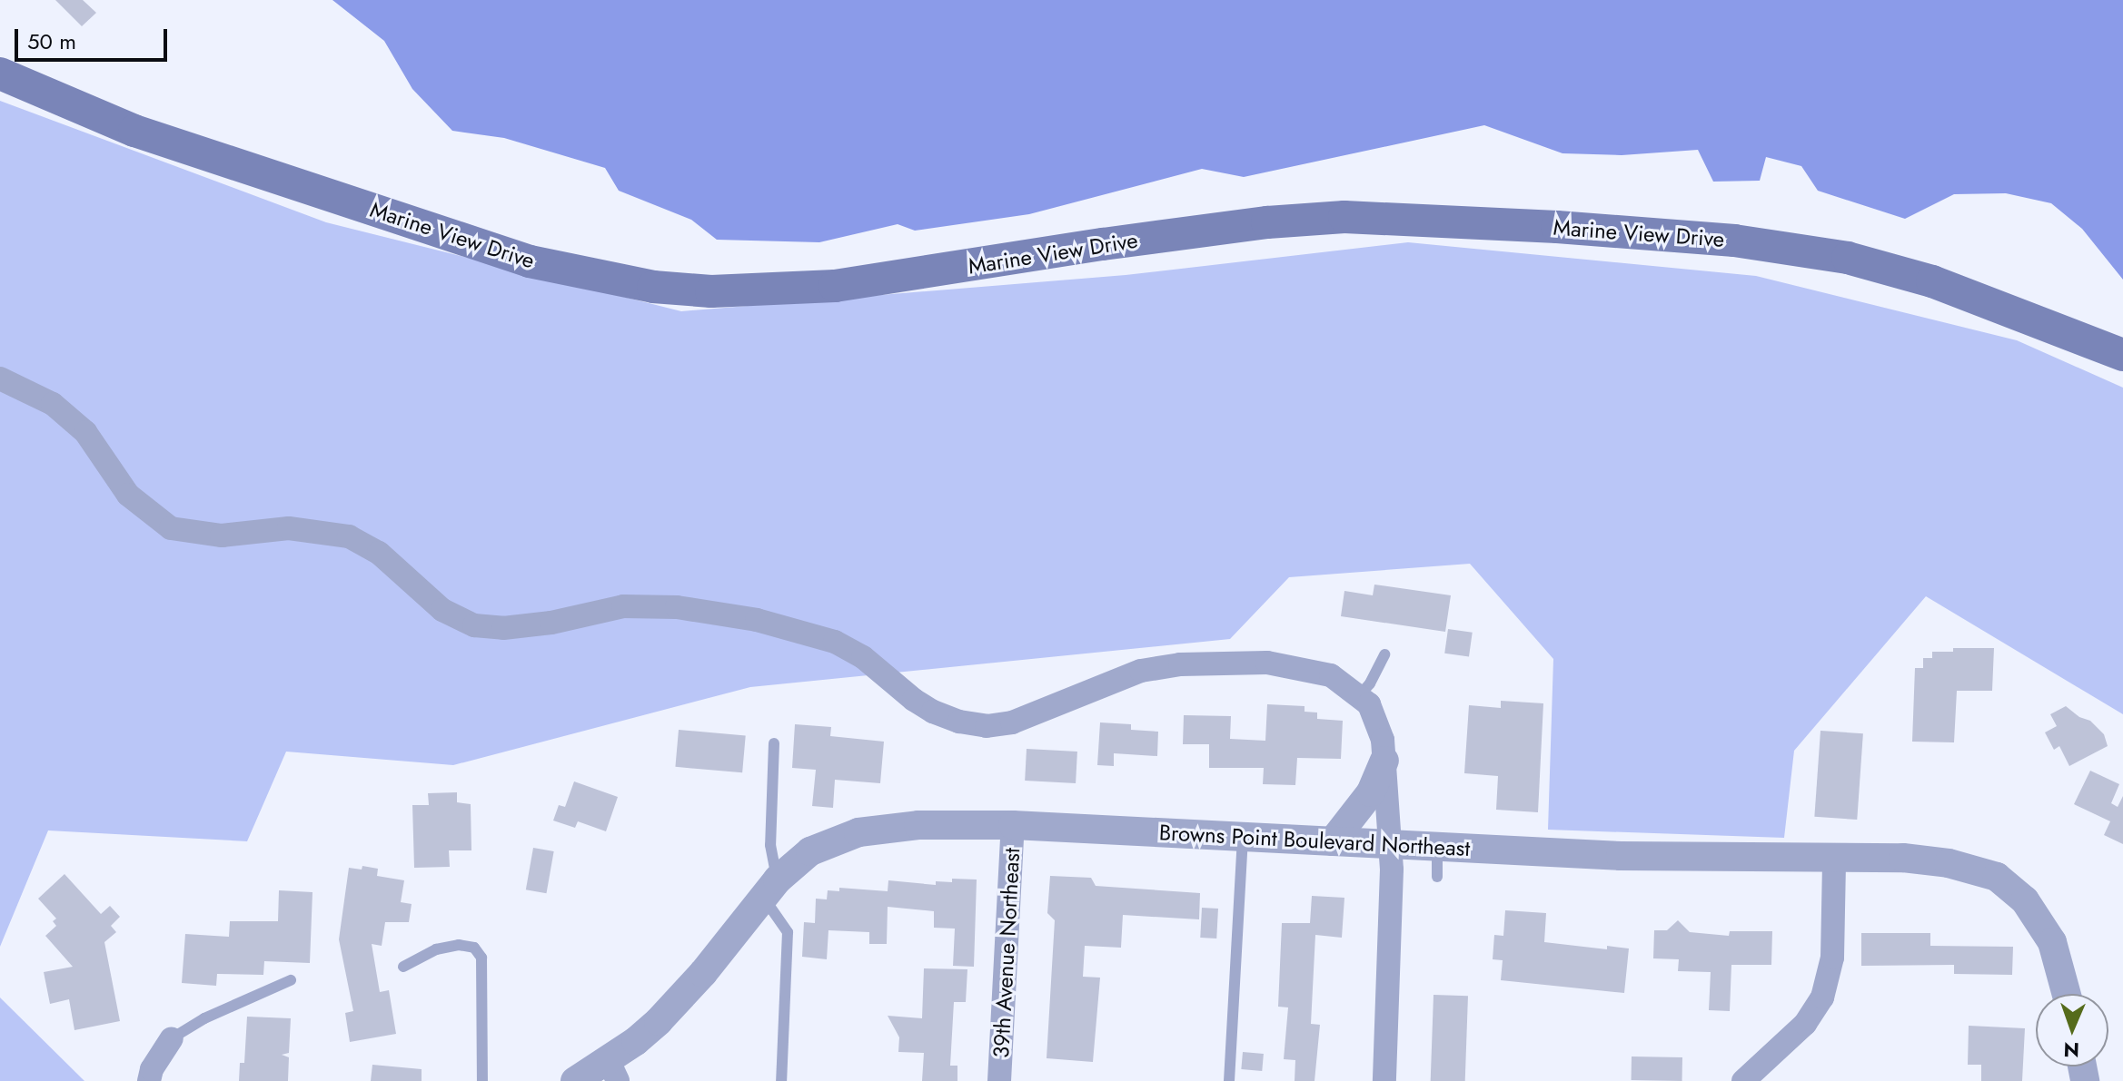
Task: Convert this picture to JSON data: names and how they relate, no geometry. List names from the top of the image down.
{
  "streets": {
    "main road": ["Marine View Drive"],
    "street": ["Browns Point Boulevard Northeast", "39th Avenue Northeast"]
  },
  "crossings": [
    ["Browns Point Boulevard Northeast", "39th Avenue Northeast"]
  ],
  "scale_bar": "50 m",
  "north": "bottom"
}
